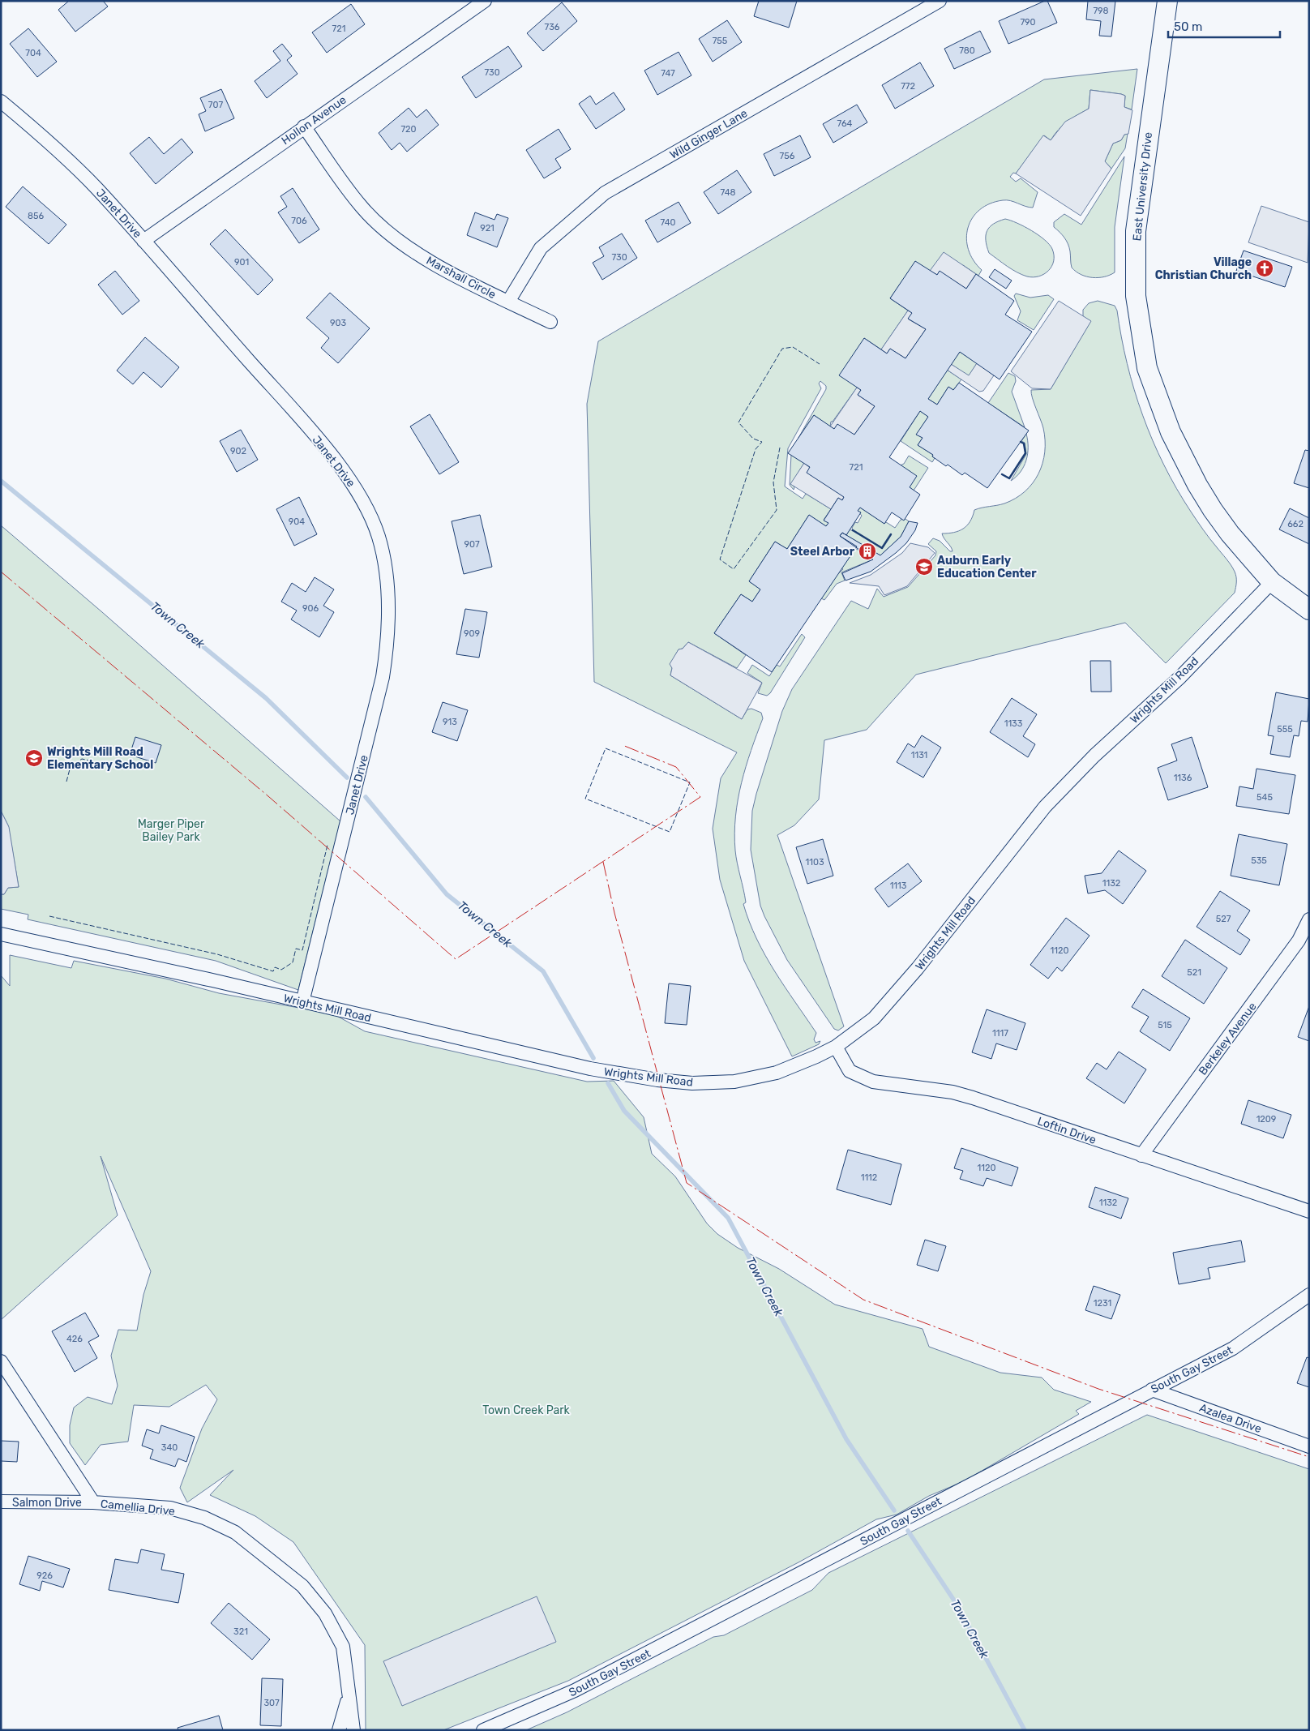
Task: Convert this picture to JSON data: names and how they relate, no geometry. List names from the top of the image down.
{
  "streets": {
    "main road": ["East University Drive"],
    "street": [
      "Hollon Avenue",
      "Wild Ginger Lane",
      "Janet Drive",
      "Marshall Circle",
      "Wrights Mill Road",
      "Berkeley Avenue",
      "Loftin Drive",
      "South Gay Street",
      "Azalea Drive",
      "Salmon Drive",
      "Camellia Drive"
    ]
  },
  "crossings": [
    ["Hollon Avenue", "Janet Drive"],
    ["Hollon Avenue", "Marshall Circle"],
    ["Wild Ginger Lane", "Marshall Circle"],
    ["East University Drive", "Wrights Mill Road"],
    ["Janet Drive", "Wrights Mill Road"],
    ["Wrights Mill Road", "Loftin Drive"],
    ["Berkeley Avenue", "Loftin Drive"],
    ["South Gay Street", "Azalea Drive"],
    ["Salmon Drive", "Camellia Drive"]
  ],
  "water": ["Town Creek"],
  "parks": ["Marger Piper Bailey Park", "Town Creek Park"],
  "places": {
    "church": ["Village Christian Church"],
    "building": ["Steel Arbor"],
    "school or university": ["Auburn Early Education Center", "Wrights Mill Road Elementary School"]
  },
  "house_numbers": [
    "798",
    "790",
    "736",
    "721",
    "755",
    "780",
    "704",
    "730",
    "747",
    "772",
    "707",
    "764",
    "720",
    "756",
    "748",
    "856",
    "706",
    "740",
    "921",
    "730",
    "901",
    "903",
    "902",
    "721",
    "904",
    "662",
    "907",
    "906",
    "909",
    "913",
    "1133",
    "555",
    "1131",
    "1136",
    "545",
    "535",
    "1103",
    "1132",
    "1113",
    "527",
    "1120",
    "521",
    "515",
    "1117",
    "1209",
    "1120",
    "1112",
    "1132",
    "1231",
    "426",
    "340",
    "926",
    "321",
    "307"
  ],
  "scale_bar": "50 m"
}
